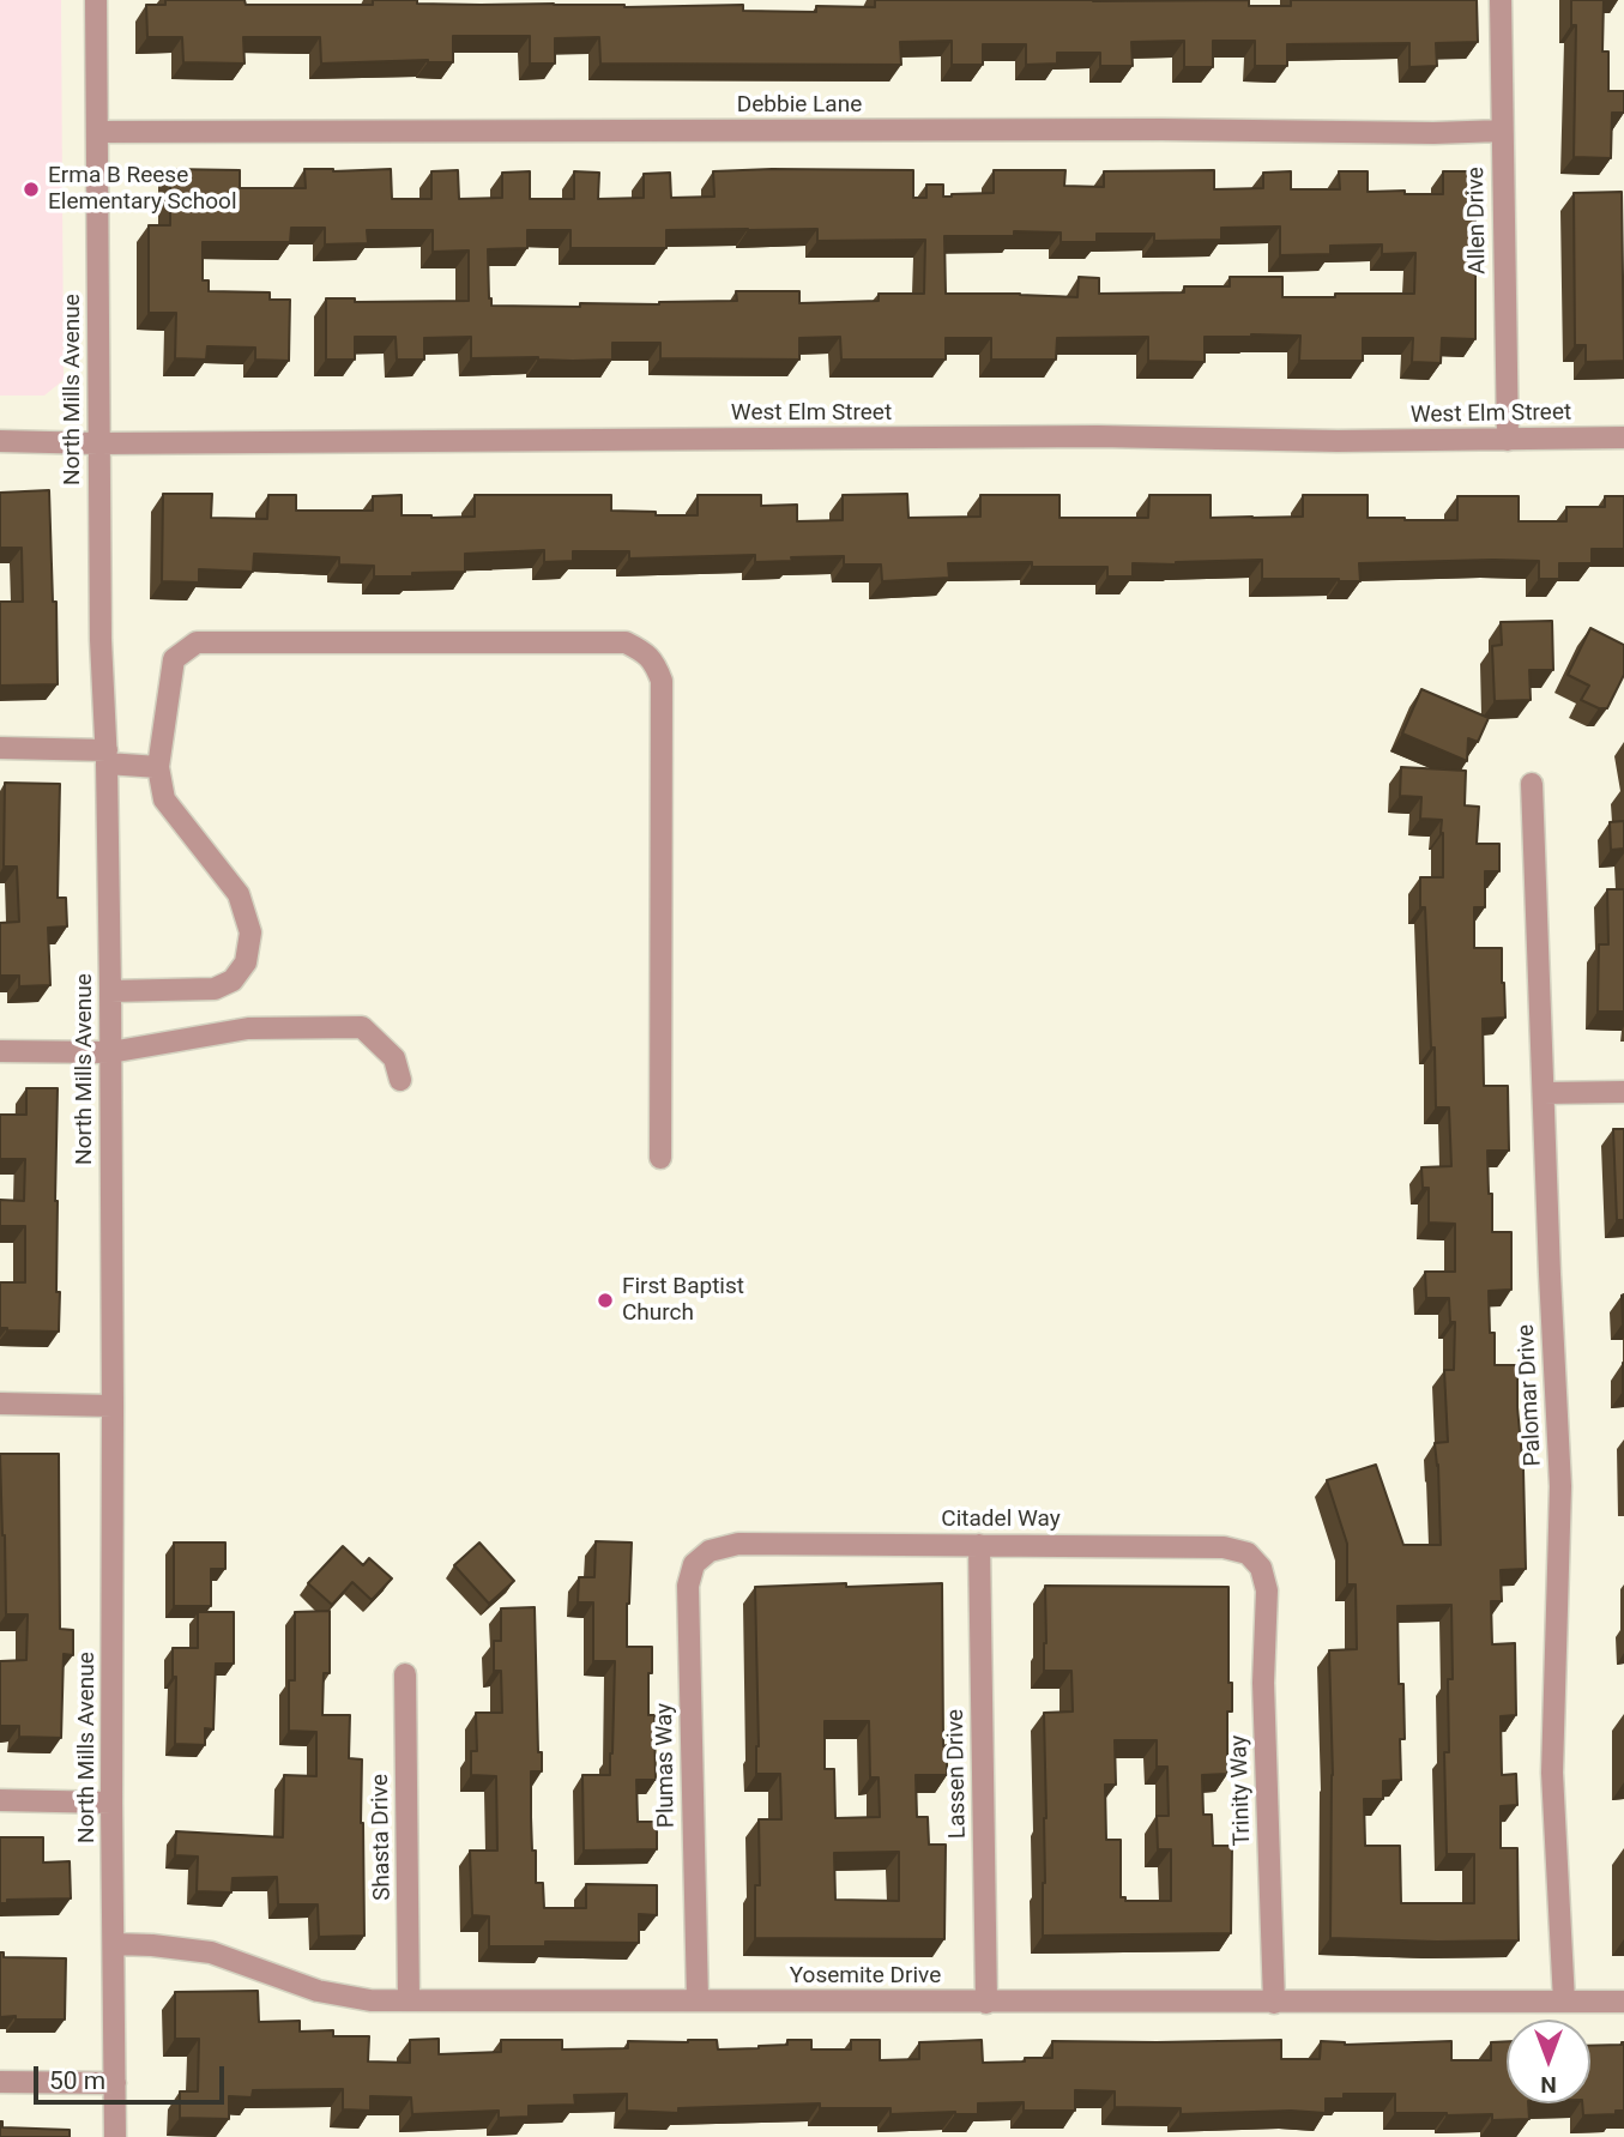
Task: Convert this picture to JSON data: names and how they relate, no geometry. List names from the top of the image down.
{
  "streets": {
    "street": [
      "Debbie Lane",
      "Allen Drive",
      "North Mills Avenue",
      "West Elm Street",
      "Palomar Drive",
      "Citadel Way",
      "Plumas Way",
      "Lassen Drive",
      "Trinity Way",
      "Shasta Drive",
      "Yosemite Drive"
    ]
  },
  "crossings": [
    ["Debbie Lane", "Allen Drive"],
    ["Debbie Lane", "North Mills Avenue"],
    ["Allen Drive", "West Elm Street"],
    ["North Mills Avenue", "West Elm Street"],
    ["North Mills Avenue", "Yosemite Drive"],
    ["Palomar Drive", "Yosemite Drive"],
    ["Citadel Way", "Plumas Way"],
    ["Citadel Way", "Lassen Drive"],
    ["Citadel Way", "Trinity Way"],
    ["Plumas Way", "Yosemite Drive"],
    ["Lassen Drive", "Yosemite Drive"],
    ["Trinity Way", "Yosemite Drive"],
    ["Shasta Drive", "Yosemite Drive"]
  ],
  "places": ["Erma B Reese Elementary School", "First Baptist Church"],
  "scale_bar": "50 m",
  "north": "bottom"
}
